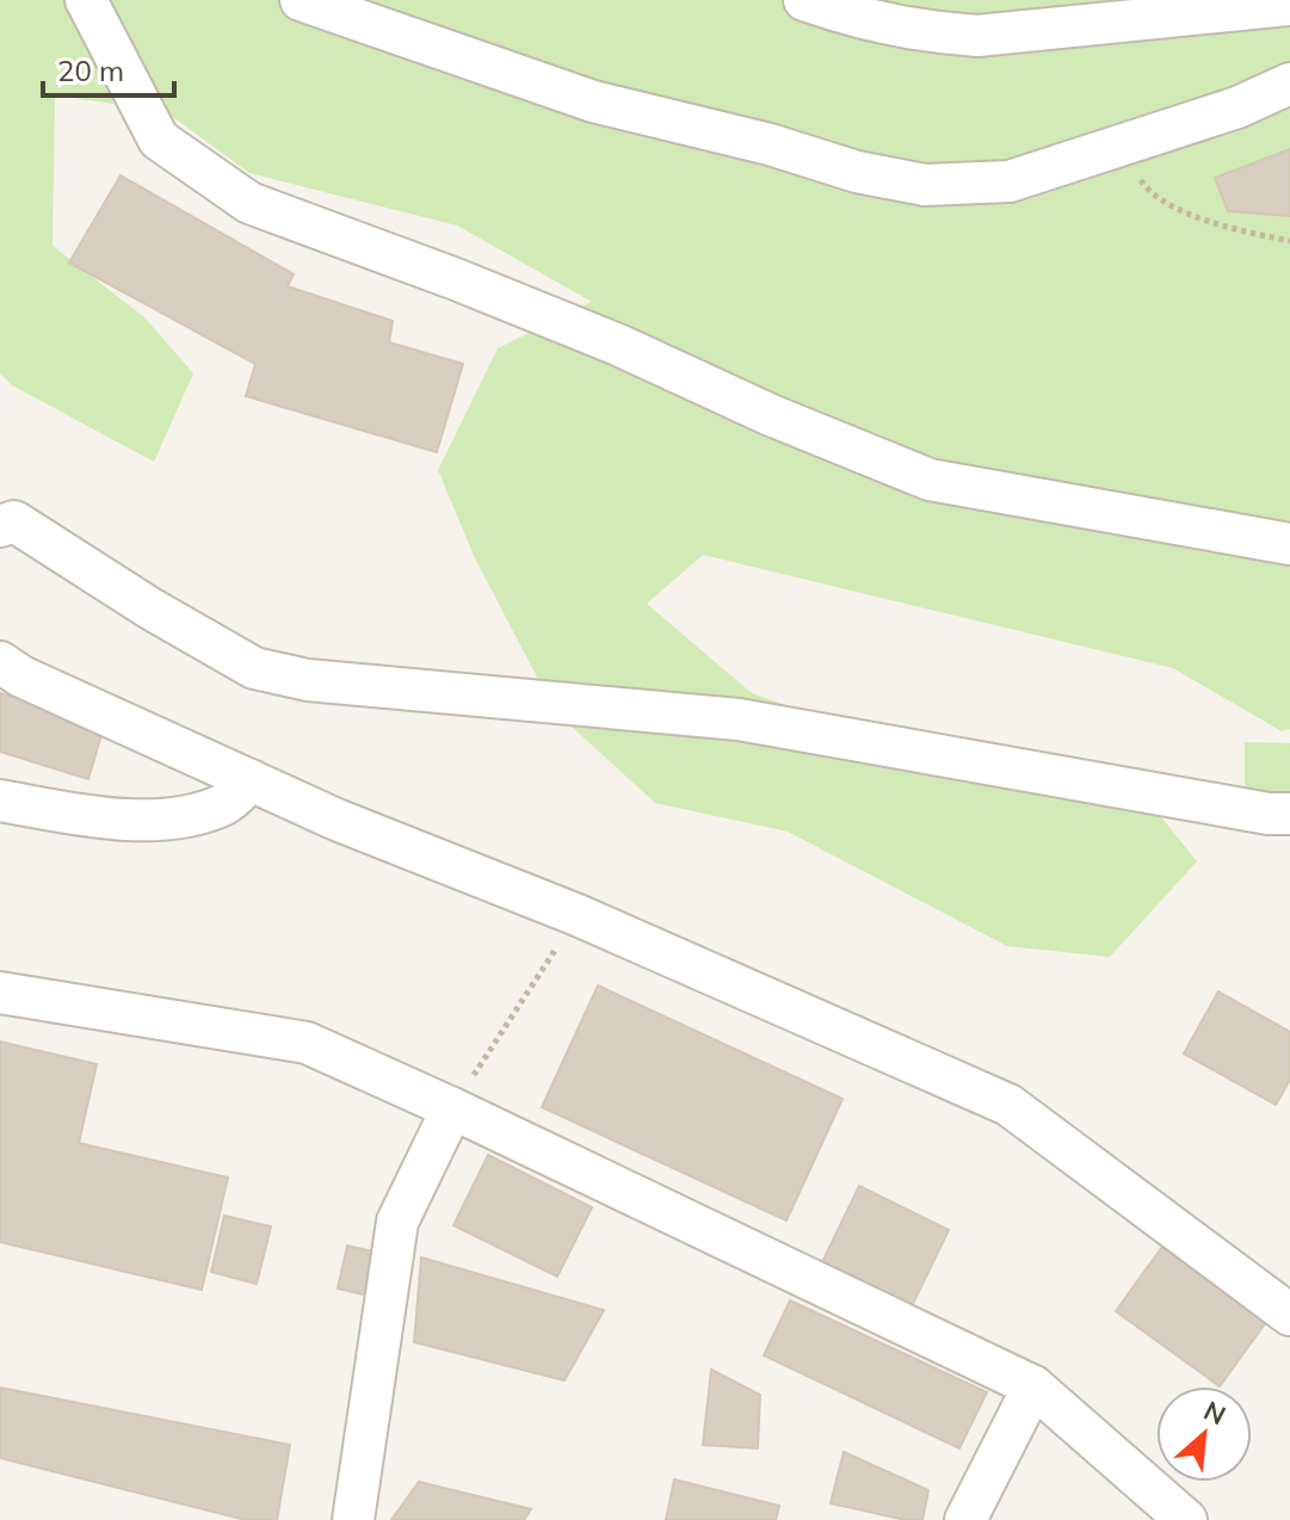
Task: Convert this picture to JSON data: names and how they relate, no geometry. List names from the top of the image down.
{
  "scale_bar": "20 m",
  "north": "top right"
}
